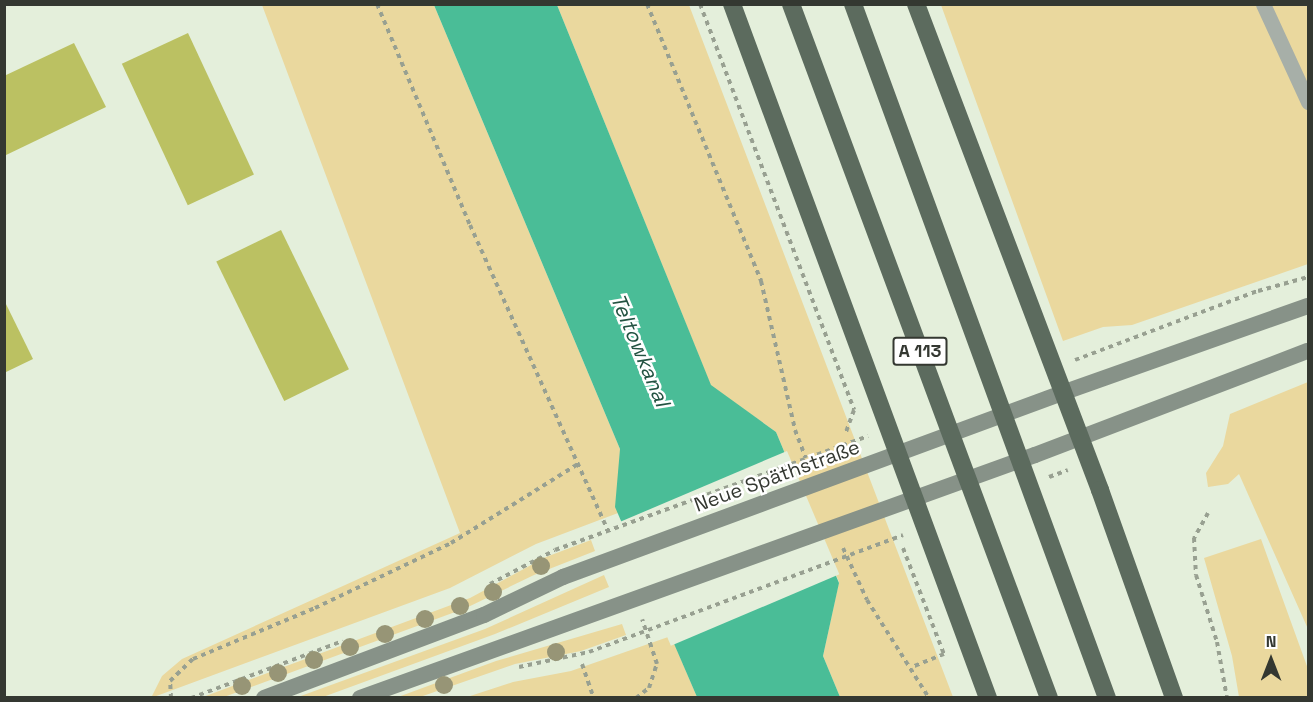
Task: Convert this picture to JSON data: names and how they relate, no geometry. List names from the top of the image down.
{
  "streets": {
    "highway": ["A 113"],
    "main road": ["Neue Späthstraße"]
  },
  "water": ["Teltowkanal"],
  "north": "top"
}
